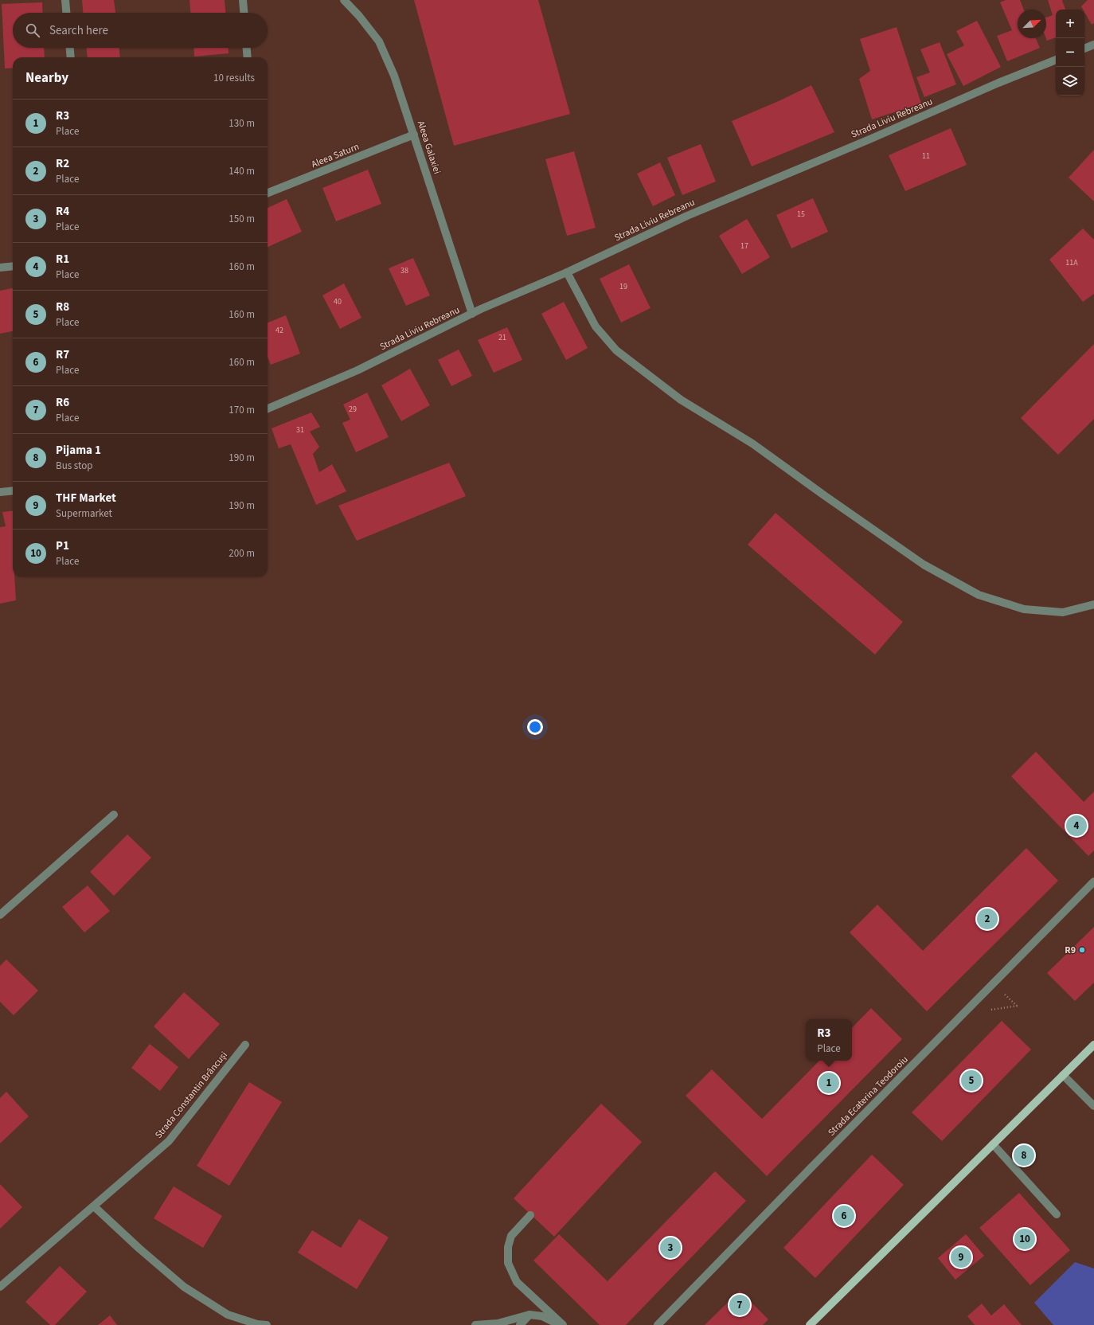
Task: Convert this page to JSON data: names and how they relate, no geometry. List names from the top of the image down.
{
  "streets": {
    "street": [
      "Strada Liviu Rebreanu",
      "Aleea Galaxiei",
      "Aleea Saturn",
      "Strada Constantin Brâncuși",
      "Strada Ecaterina Teodoroiu"
    ]
  },
  "crossings": [
    ["Strada Liviu Rebreanu", "Aleea Galaxiei"],
    ["Aleea Galaxiei", "Aleea Saturn"]
  ],
  "places": ["R9"],
  "house_numbers": [
    "11",
    "15",
    "17",
    "11A",
    "38",
    "19",
    "40",
    "42",
    "21",
    "29",
    "31"
  ],
  "north": "top right",
  "page": {
    "map_buttons": ["+", "−"],
    "search": "Search here",
    "heading": ["Nearby", "10 results"],
    "list": [
      {
        "mark": "1",
        "name": "R3",
        "note": "Place",
        "value": "130 m"
      },
      {
        "mark": "2",
        "name": "R2",
        "note": "Place",
        "value": "140 m"
      },
      {
        "mark": "3",
        "name": "R4",
        "note": "Place",
        "value": "150 m"
      },
      {
        "mark": "4",
        "name": "R1",
        "note": "Place",
        "value": "160 m"
      },
      {
        "mark": "5",
        "name": "R8",
        "note": "Place",
        "value": "160 m"
      },
      {
        "mark": "6",
        "name": "R7",
        "note": "Place",
        "value": "160 m"
      },
      {
        "mark": "7",
        "name": "R6",
        "note": "Place",
        "value": "170 m"
      },
      {
        "mark": "8",
        "name": "Pijama 1",
        "note": "Bus stop",
        "value": "190 m"
      },
      {
        "mark": "9",
        "name": "THF Market",
        "note": "Supermarket",
        "value": "190 m"
      },
      {
        "mark": "10",
        "name": "P1",
        "note": "Place",
        "value": "200 m"
      }
    ],
    "pins": [
      "4",
      "2",
      "5",
      "1",
      "8",
      "6",
      "10",
      "3",
      "9",
      "7"
    ],
    "popup": ["R3", "Place"]
  }
}
